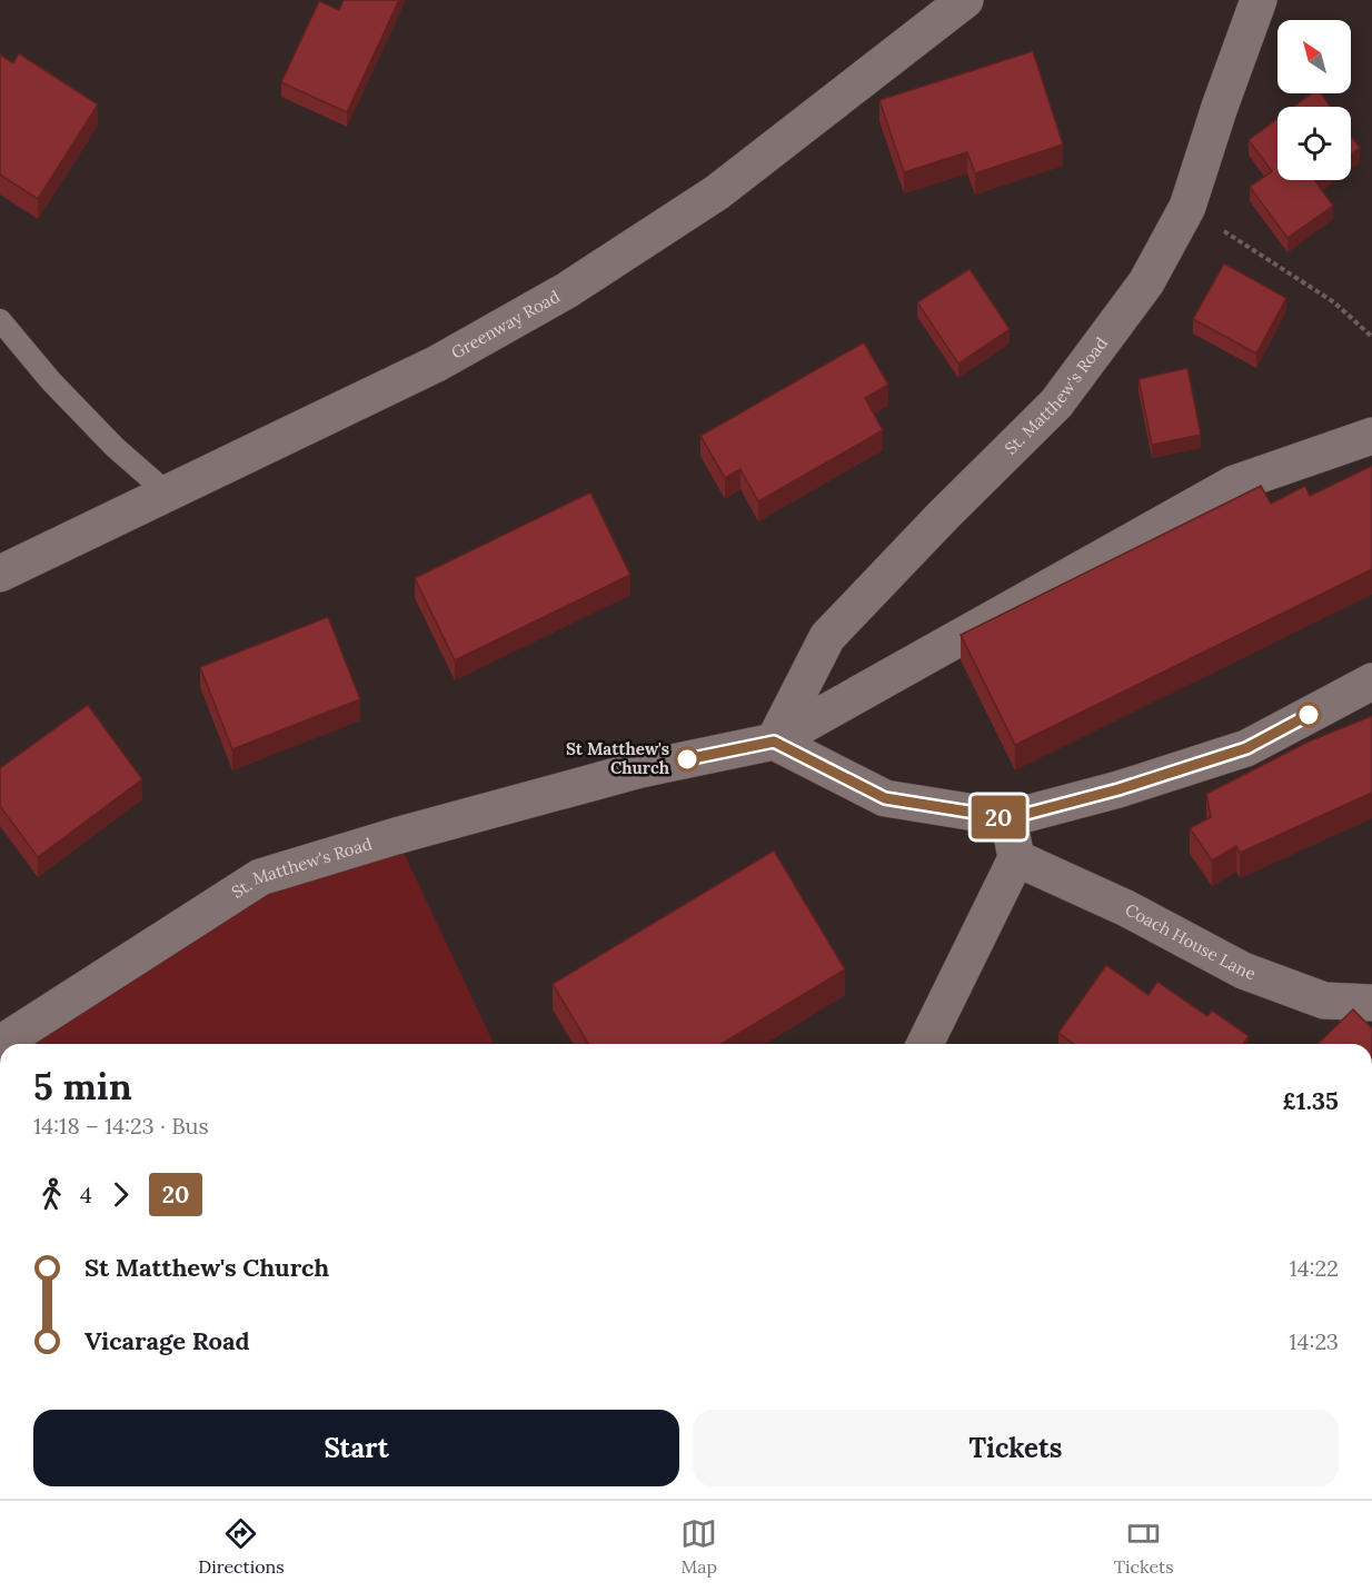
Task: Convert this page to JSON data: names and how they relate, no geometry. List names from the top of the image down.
{
  "streets": {
    "street": ["Greenway Road", "St. Matthew's Road", "Coach House Lane"]
  },
  "places": ["St Matthew's Church"],
  "lines": ["bus line 20"],
  "north": "top left",
  "page": {
    "on_map": "20",
    "heading": ["5 min", "14:18 – 14:23 · Bus", "£1.35"],
    "legs": ["4", "20"],
    "list": [
      {
        "name": "St Matthew's Church",
        "value": "14:22"
      },
      {
        "name": "Vicarage Road",
        "value": "14:23"
      }
    ],
    "buttons": ["Start", "Tickets"],
    "tabs": ["Directions", "Map", "Tickets"]
  }
}
